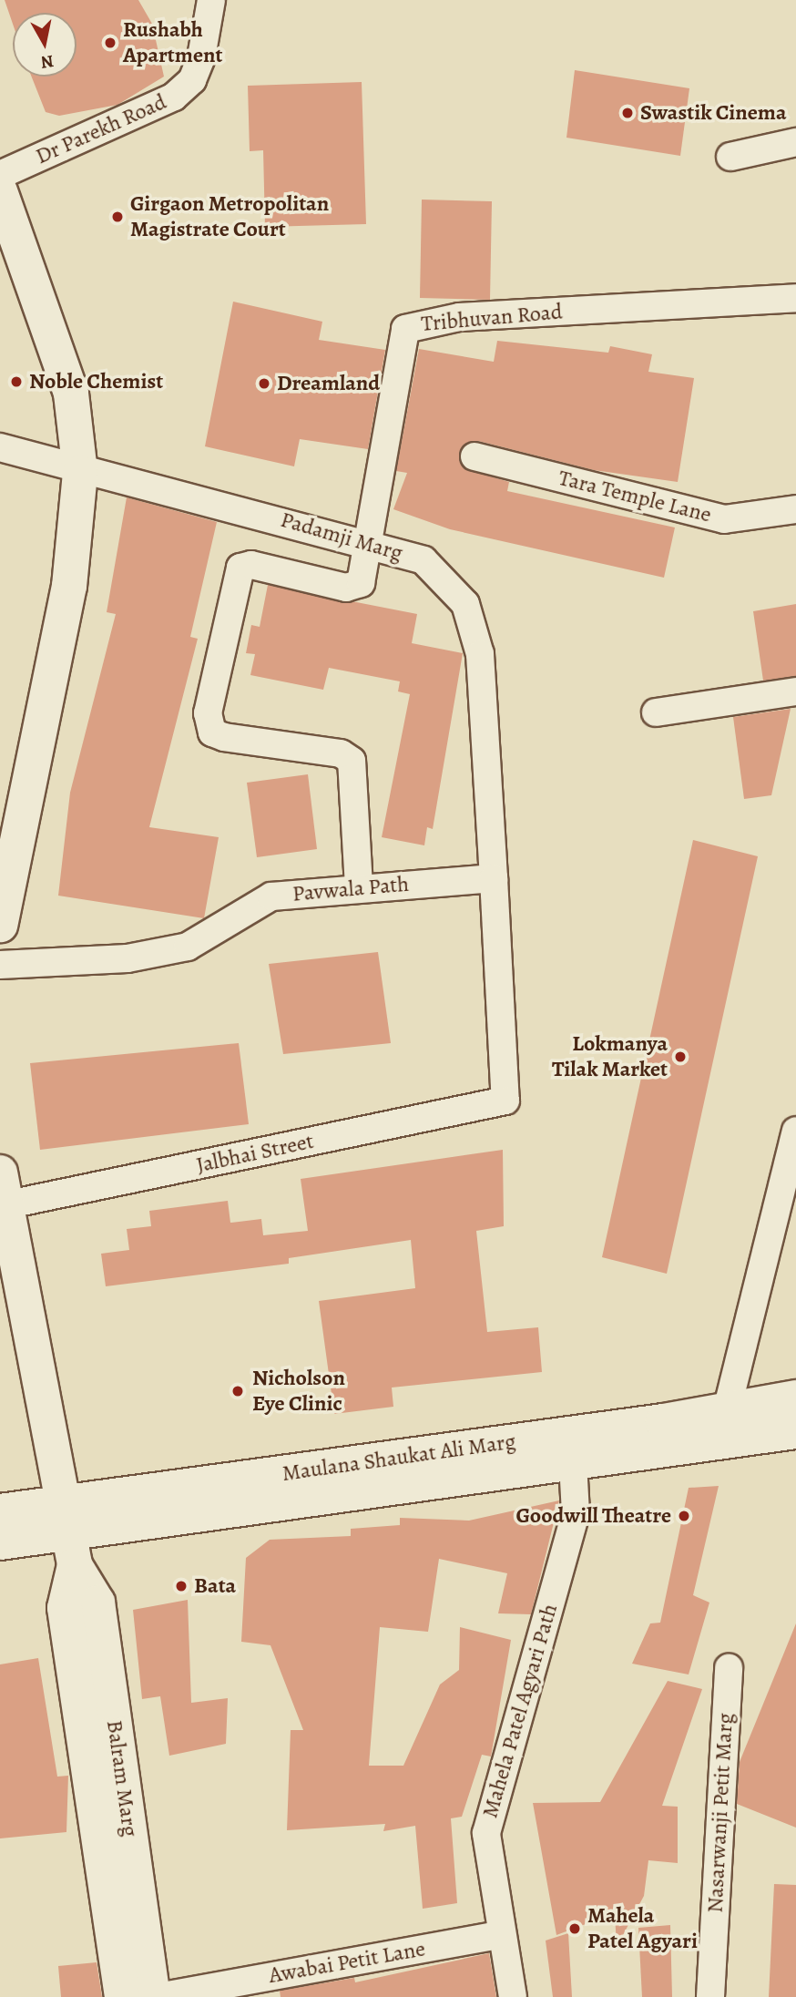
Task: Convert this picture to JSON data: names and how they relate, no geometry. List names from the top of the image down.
{
  "streets": {
    "main road": ["Maulana Shaukat Ali Marg", "Balram Marg"],
    "street": [
      "Dr Parekh Road",
      "Tribhuvan Road",
      "Tara Temple Lane",
      "Padamji Marg",
      "Pavwala Path",
      "Jalbhai Street",
      "Mahela Patel Agyari Path",
      "Nasarwanji Petit Marg",
      "Awabai Petit Lane"
    ]
  },
  "crossings": [
    ["Tribhuvan Road", "Padamji Marg"],
    ["Padamji Marg", "Pavwala Path"],
    ["Padamji Marg", "Jalbhai Street"],
    ["Pavwala Path", "Jalbhai Street"],
    ["Maulana Shaukat Ali Marg", "Mahela Patel Agyari Path"],
    ["Maulana Shaukat Ali Marg", "Balram Marg"],
    ["Mahela Patel Agyari Path", "Awabai Petit Lane"],
    ["Balram Marg", "Awabai Petit Lane"]
  ],
  "places": [
    "Rushabh Apartment",
    "Swastik Cinema",
    "Girgaon Metropolitan Magistrate Court",
    "Noble Chemist",
    "Dreamland",
    "Lokmanya Tilak Market",
    "Nicholson Eye Clinic",
    "Goodwill Theatre",
    "Bata",
    "Mahela Patel Agyari"
  ],
  "north": "bottom"
}
